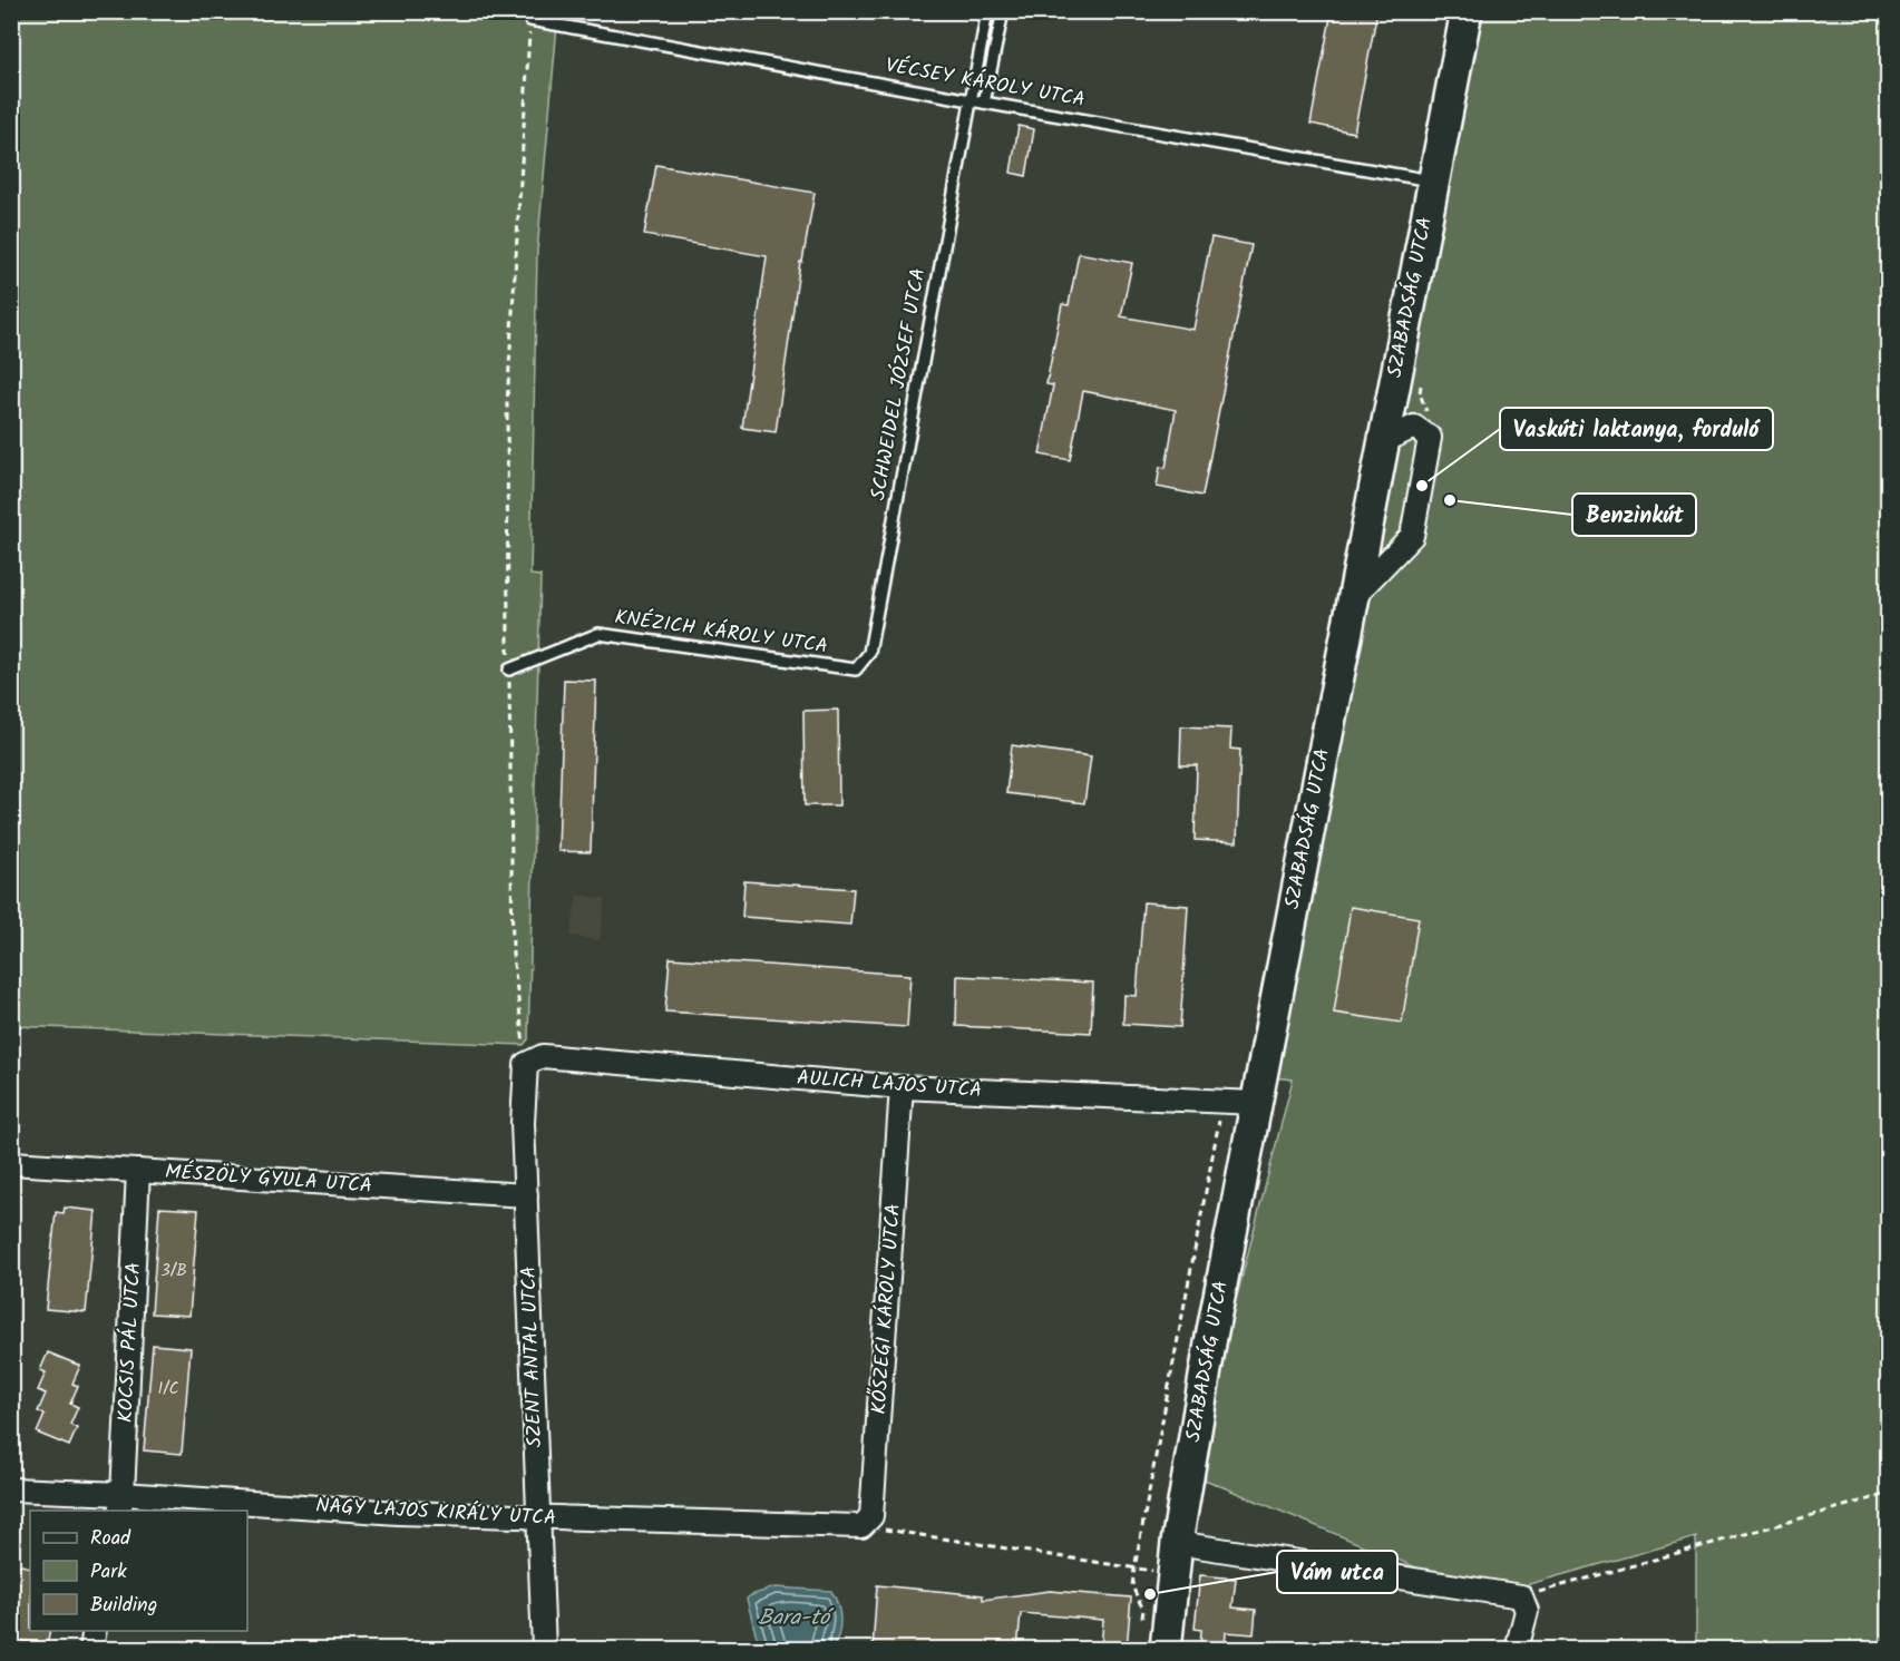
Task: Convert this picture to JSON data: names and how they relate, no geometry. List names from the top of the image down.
{
  "streets": {
    "main road": ["SZABADSÁG UTCA"],
    "street": [
      "AULICH LAJOS UTCA",
      "MÉSZÖLY GYULA UTCA",
      "KŐSZEGI KÁROLY UTCA",
      "KOCSIS PÁL UTCA",
      "SZENT ANTAL UTCA",
      "NAGY LAJOS KIRÁLY UTCA"
    ],
    "lane": ["VÉCSEY KÁROLY UTCA", "SCHWEIDEL JÓZSEF UTCA", "KNÉZICH KÁROLY UTCA"]
  },
  "crossings": [
    ["VÉCSEY KÁROLY UTCA", "SZABADSÁG UTCA"],
    ["VÉCSEY KÁROLY UTCA", "SCHWEIDEL JÓZSEF UTCA"],
    ["SZABADSÁG UTCA", "AULICH LAJOS UTCA"],
    ["SCHWEIDEL JÓZSEF UTCA", "KNÉZICH KÁROLY UTCA"],
    ["AULICH LAJOS UTCA", "KŐSZEGI KÁROLY UTCA"],
    ["AULICH LAJOS UTCA", "SZENT ANTAL UTCA"],
    ["MÉSZÖLY GYULA UTCA", "KOCSIS PÁL UTCA"],
    ["MÉSZÖLY GYULA UTCA", "SZENT ANTAL UTCA"],
    ["KŐSZEGI KÁROLY UTCA", "NAGY LAJOS KIRÁLY UTCA"],
    ["KOCSIS PÁL UTCA", "NAGY LAJOS KIRÁLY UTCA"],
    ["SZENT ANTAL UTCA", "NAGY LAJOS KIRÁLY UTCA"]
  ],
  "water": ["Bara-tó"],
  "places": ["Vaskúti laktanya, forduló", "Benzinkút", "Vám utca"],
  "house_numbers": ["3/B", "1/C"],
  "legend": ["Road", "Park", "Building"]
}
